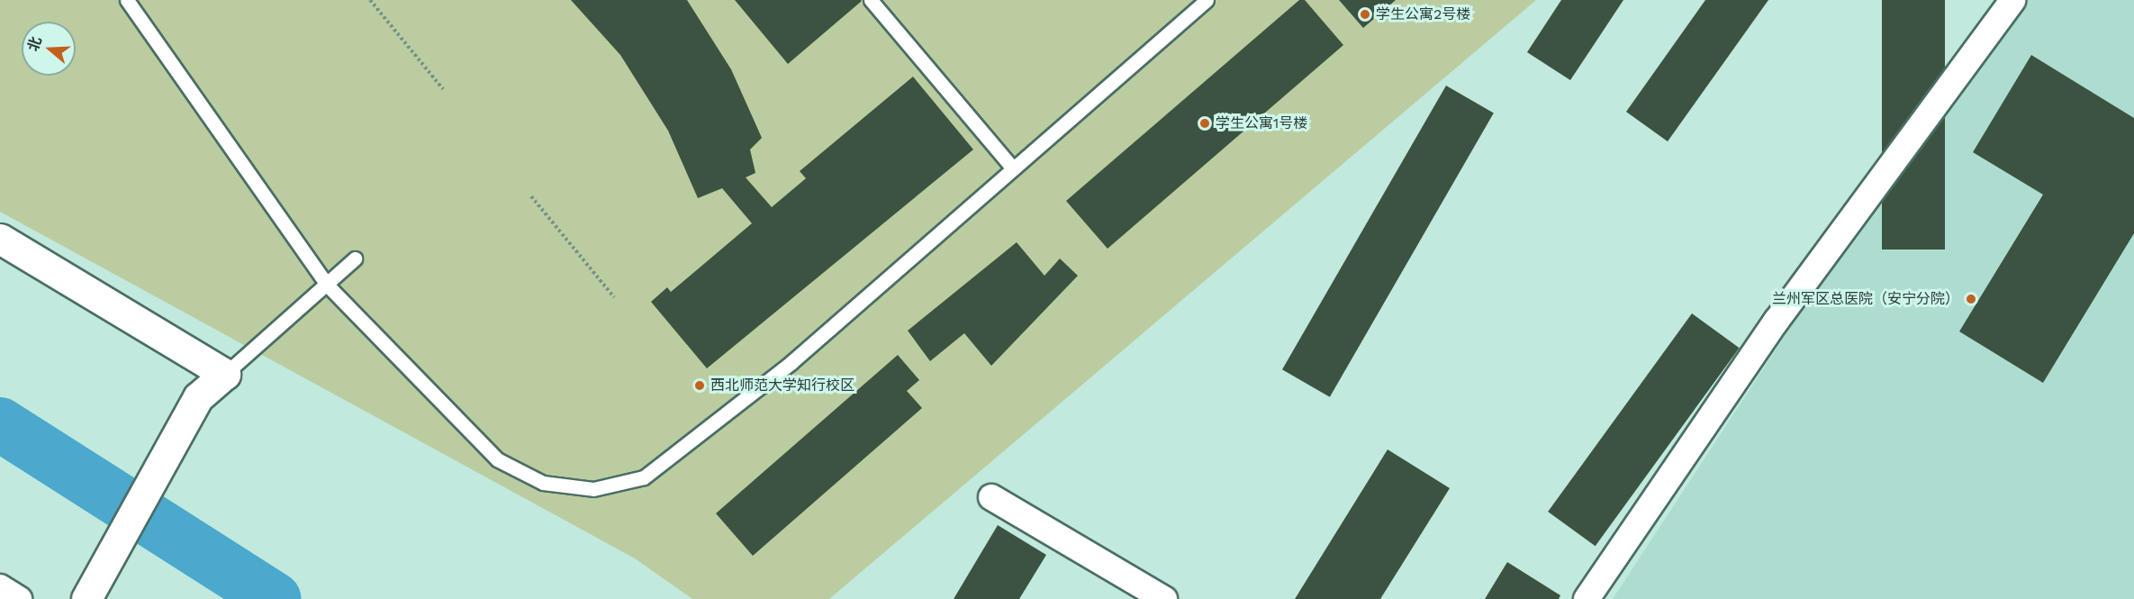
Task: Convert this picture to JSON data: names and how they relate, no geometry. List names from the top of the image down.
{
  "places": [
    "学生公寓2号楼",
    "学生公寓1号楼",
    "兰州军区总医院（安宁分院）",
    "西北师范大学知行校区"
  ],
  "north": "left"
}
